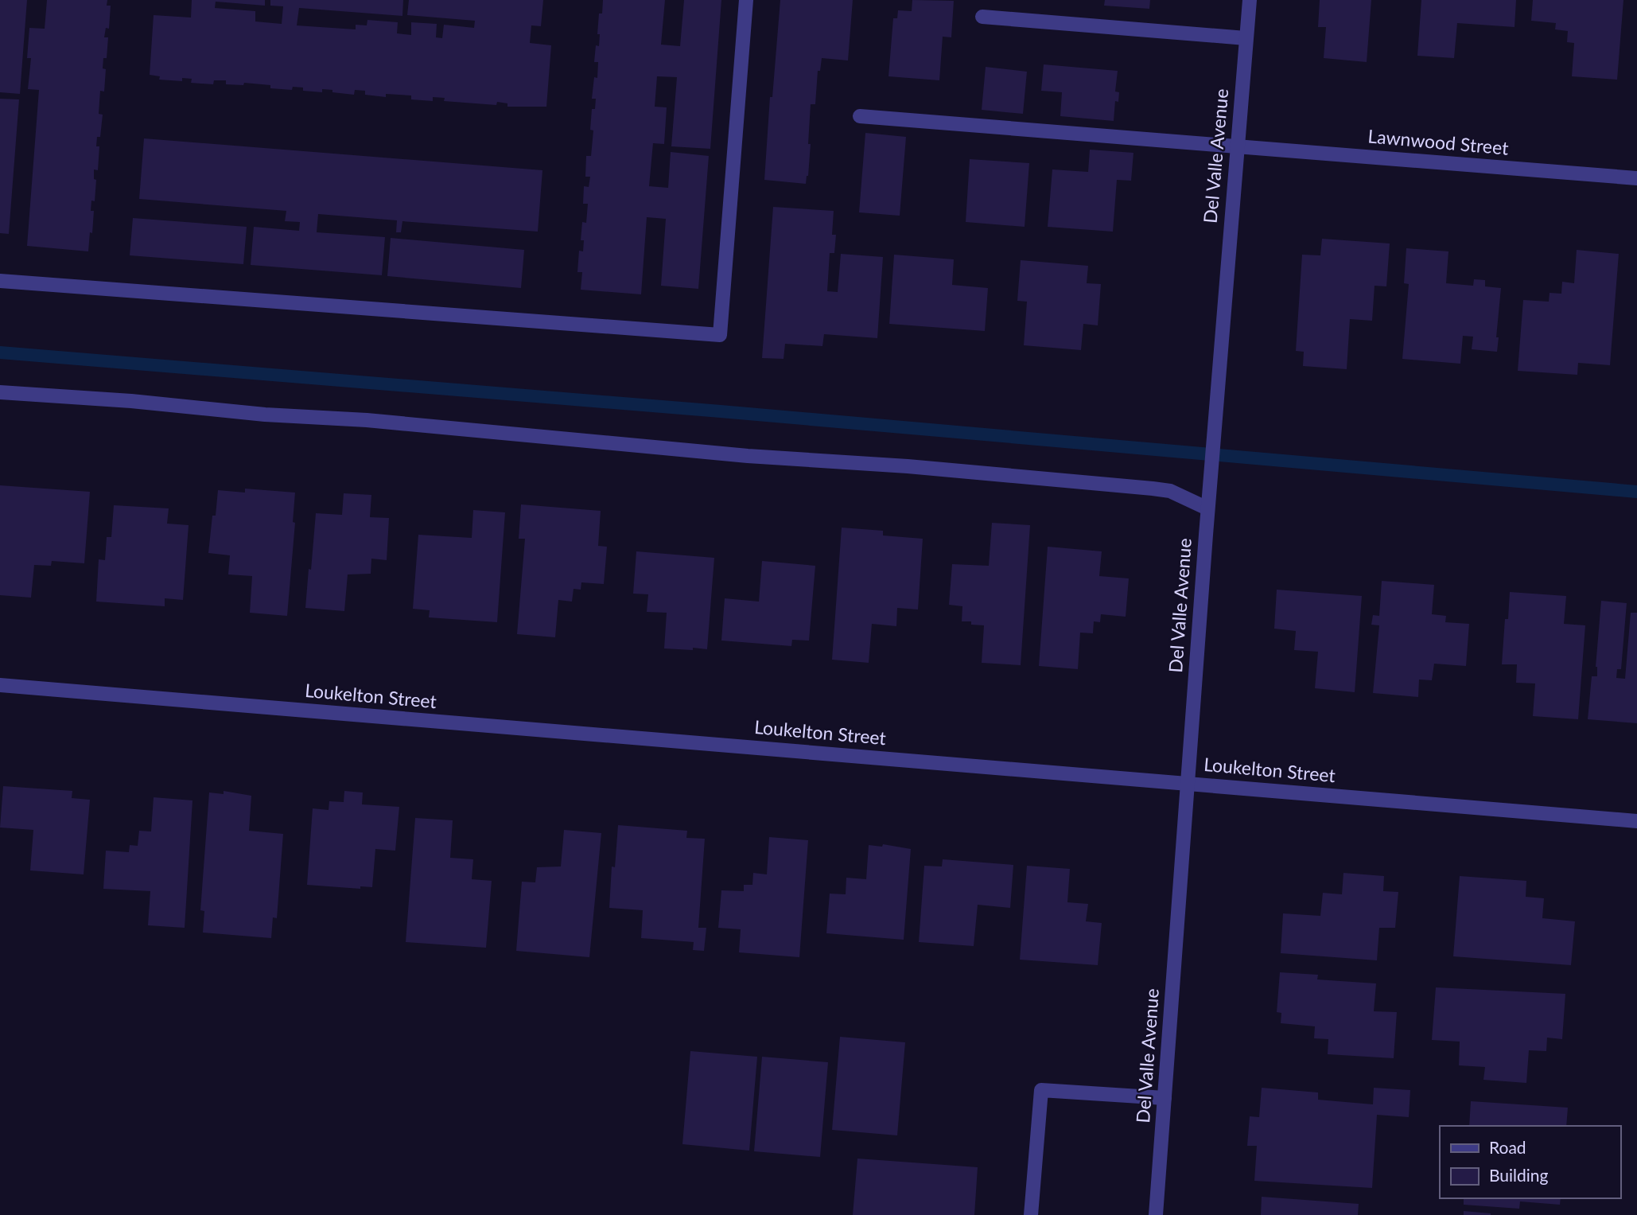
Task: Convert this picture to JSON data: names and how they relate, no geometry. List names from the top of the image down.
{
  "streets": {
    "street": ["Lawnwood Street", "Del Valle Avenue", "Loukelton Street"]
  },
  "crossings": [
    ["Lawnwood Street", "Del Valle Avenue"],
    ["Del Valle Avenue", "Loukelton Street"]
  ],
  "legend": ["Road", "Building"]
}
